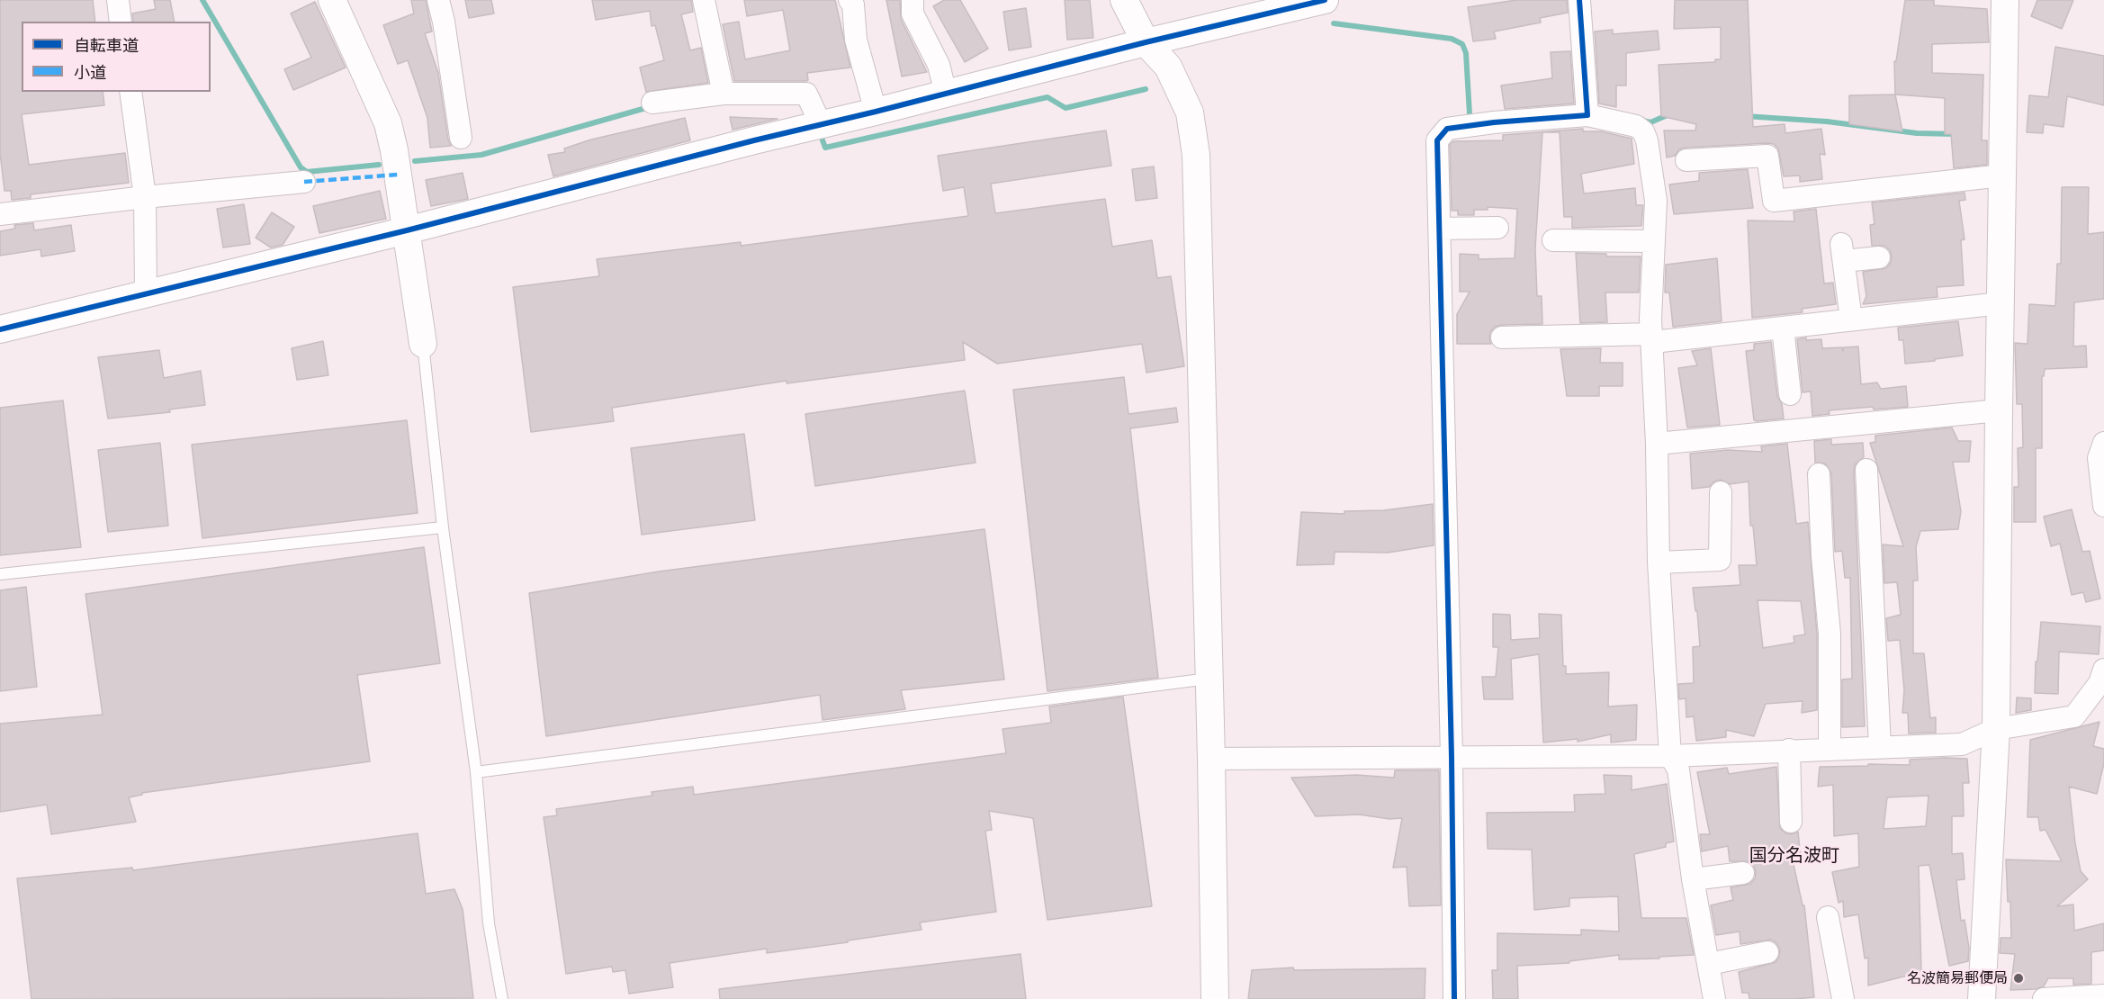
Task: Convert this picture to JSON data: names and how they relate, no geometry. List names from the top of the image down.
{
  "districts": ["国分名波町"],
  "places": ["名波簡易郵便局"],
  "legend": ["自転車道", "小道"]
}
